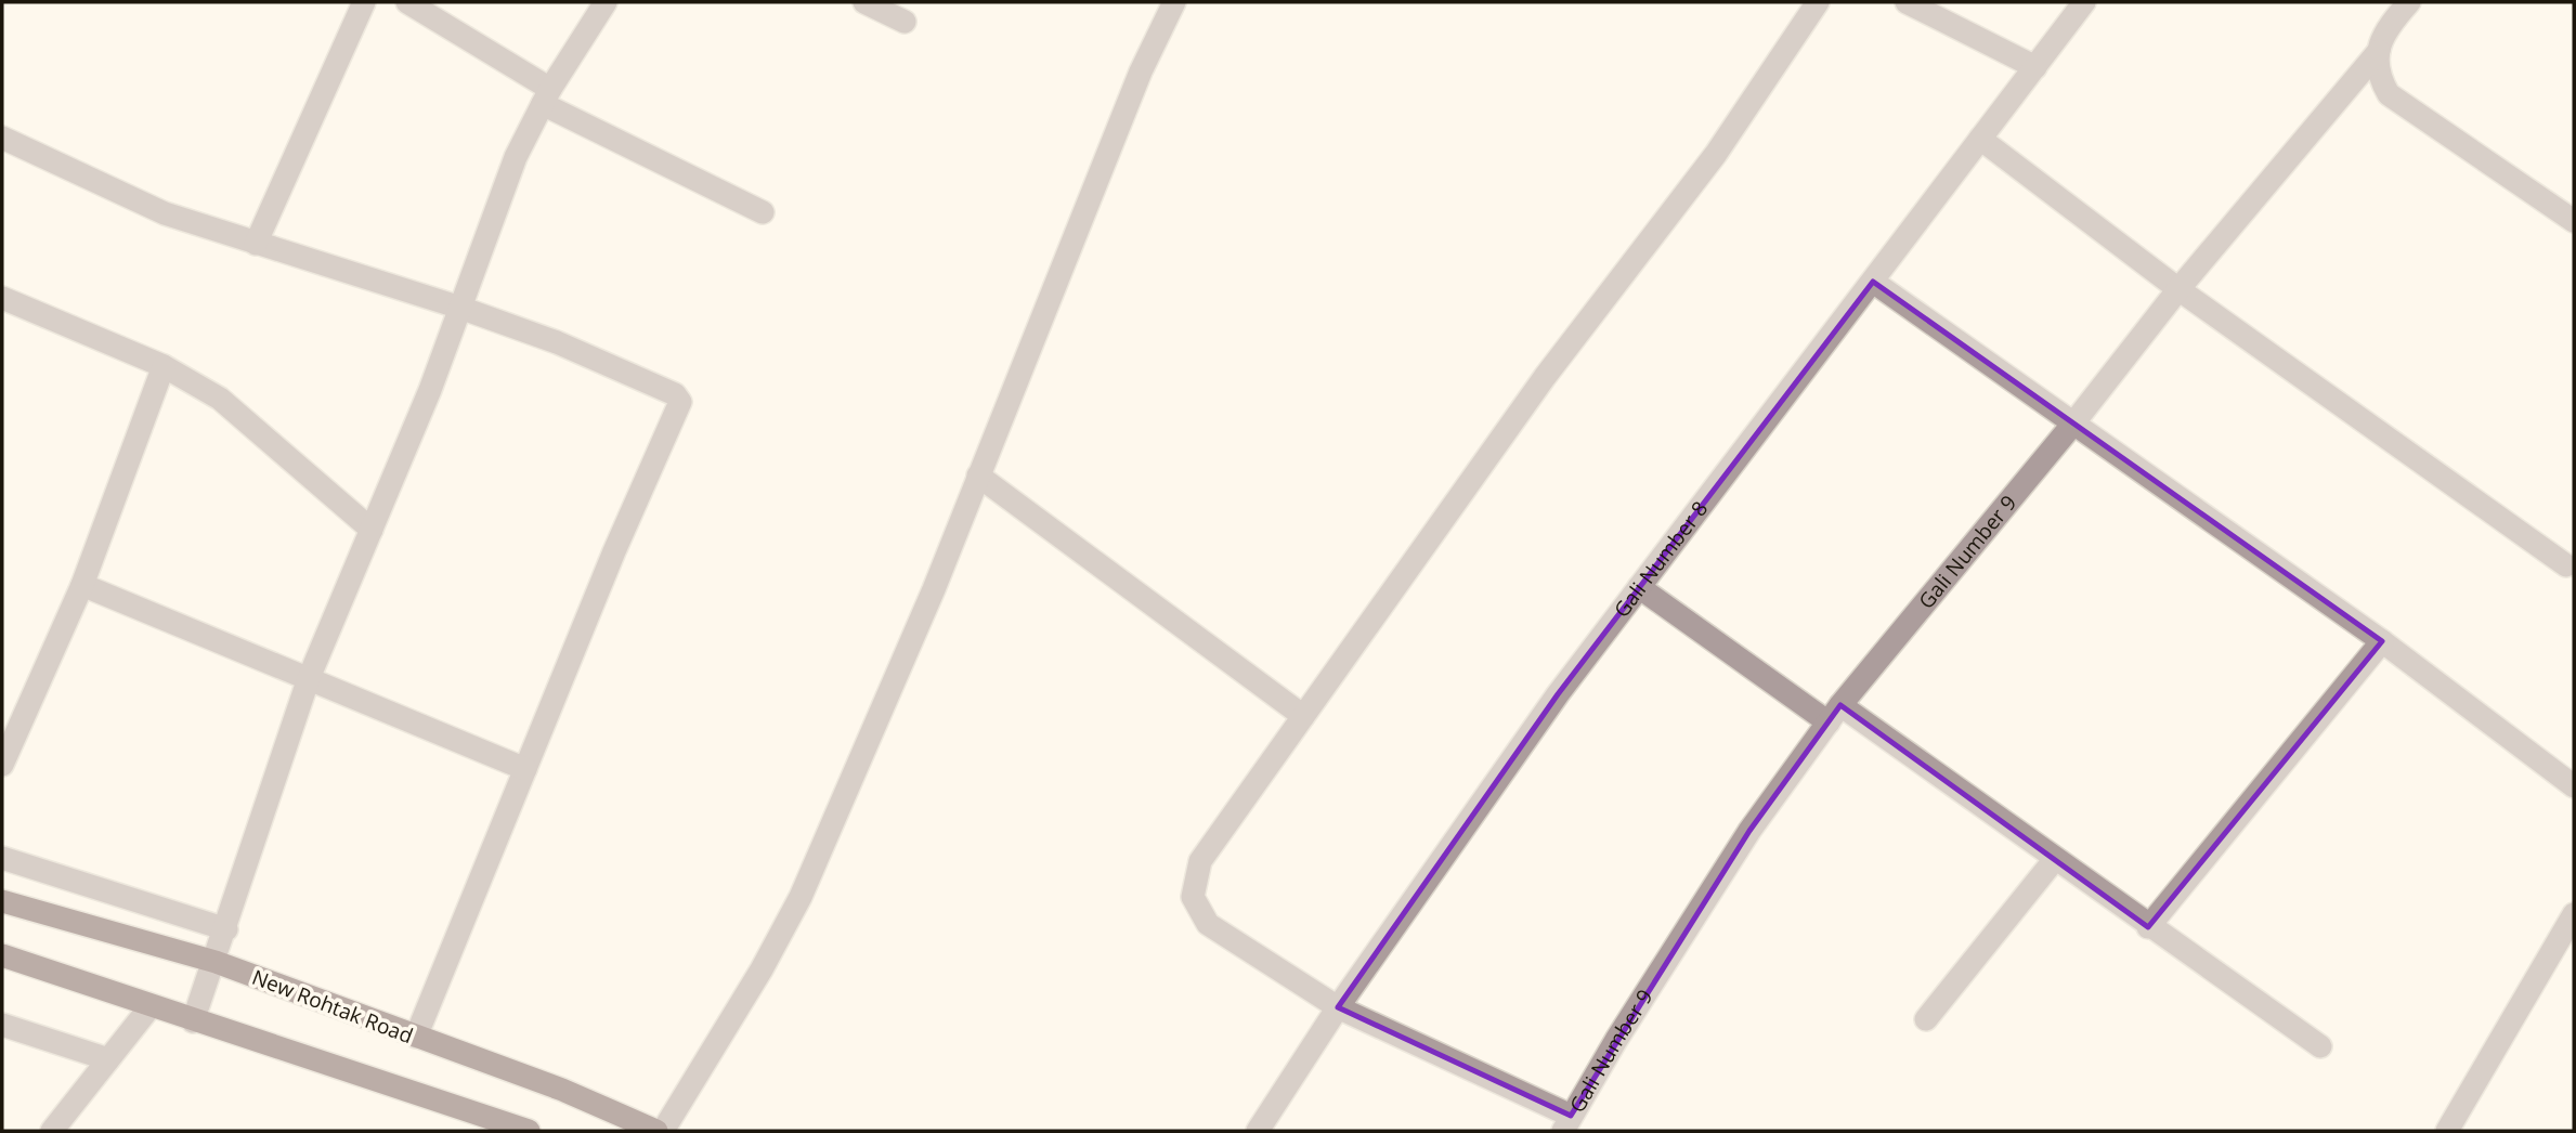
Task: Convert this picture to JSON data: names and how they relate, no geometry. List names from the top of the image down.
{
  "streets": {
    "main road": ["New Rohtak Road"],
    "street": ["Gali Number 9", "Gali Number 8"]
  }
}
